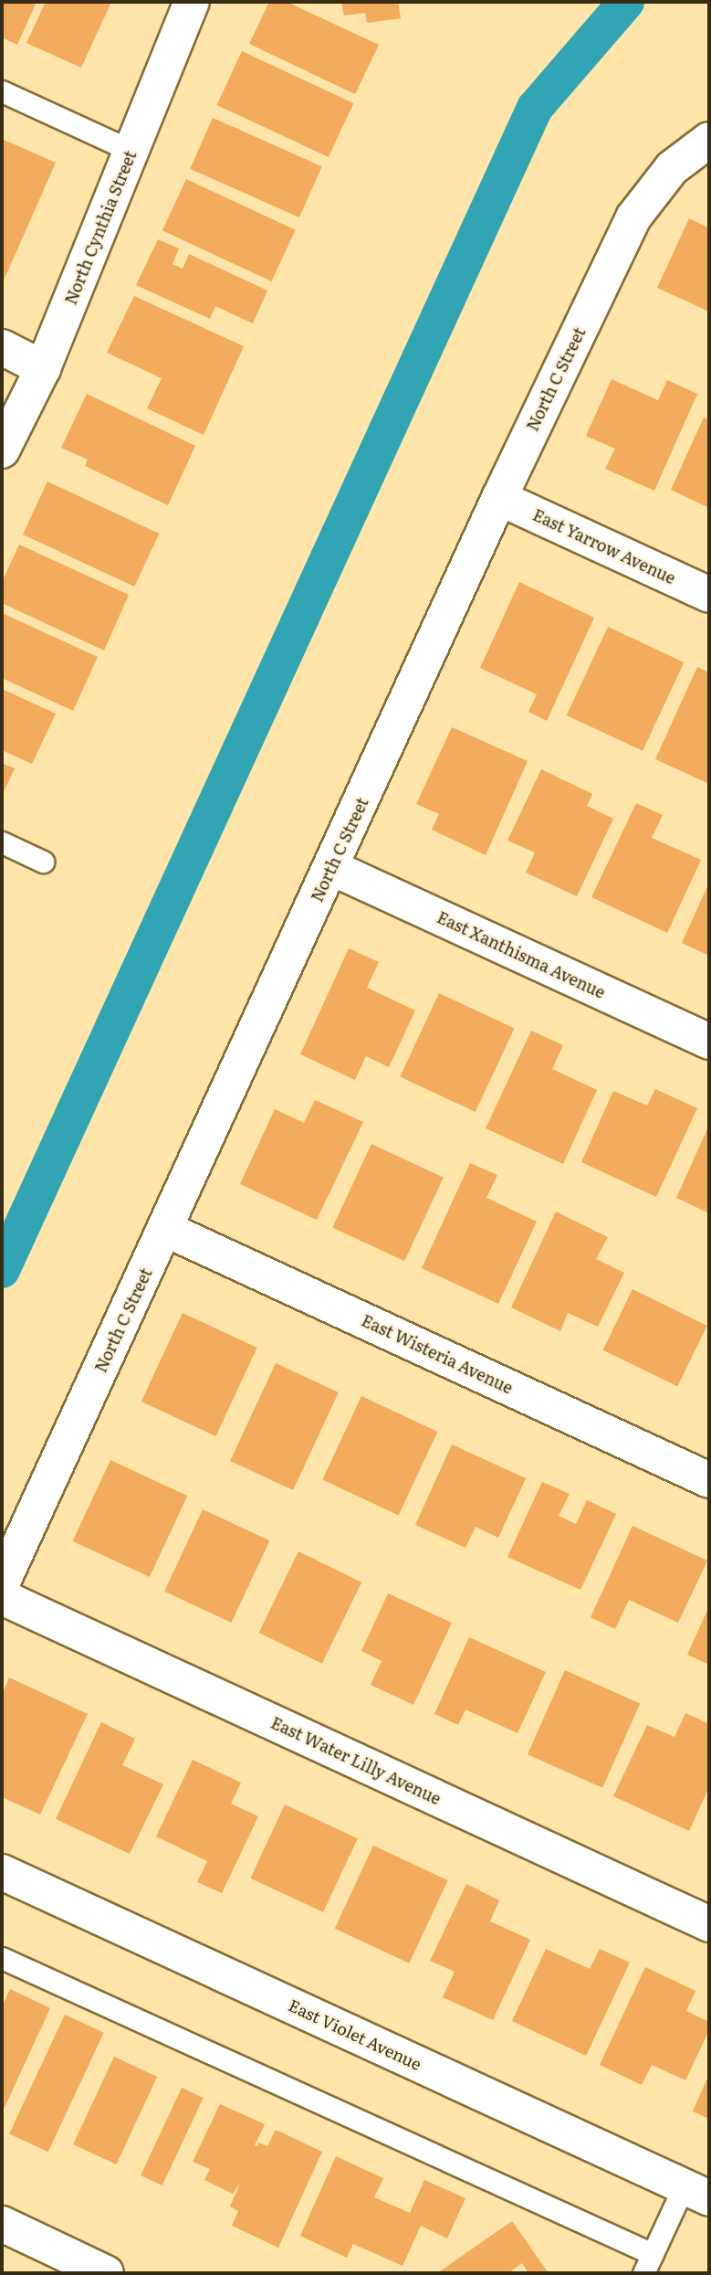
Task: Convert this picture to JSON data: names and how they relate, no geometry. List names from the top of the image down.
{
  "streets": {
    "street": [
      "North Cynthia Street",
      "North C Street",
      "East Yarrow Avenue",
      "East Xanthisma Avenue",
      "East Wisteria Avenue",
      "East Water Lilly Avenue",
      "East Violet Avenue"
    ]
  },
  "crossings": [
    ["North C Street", "East Yarrow Avenue"],
    ["North C Street", "East Xanthisma Avenue"],
    ["North C Street", "East Wisteria Avenue"]
  ]
}
